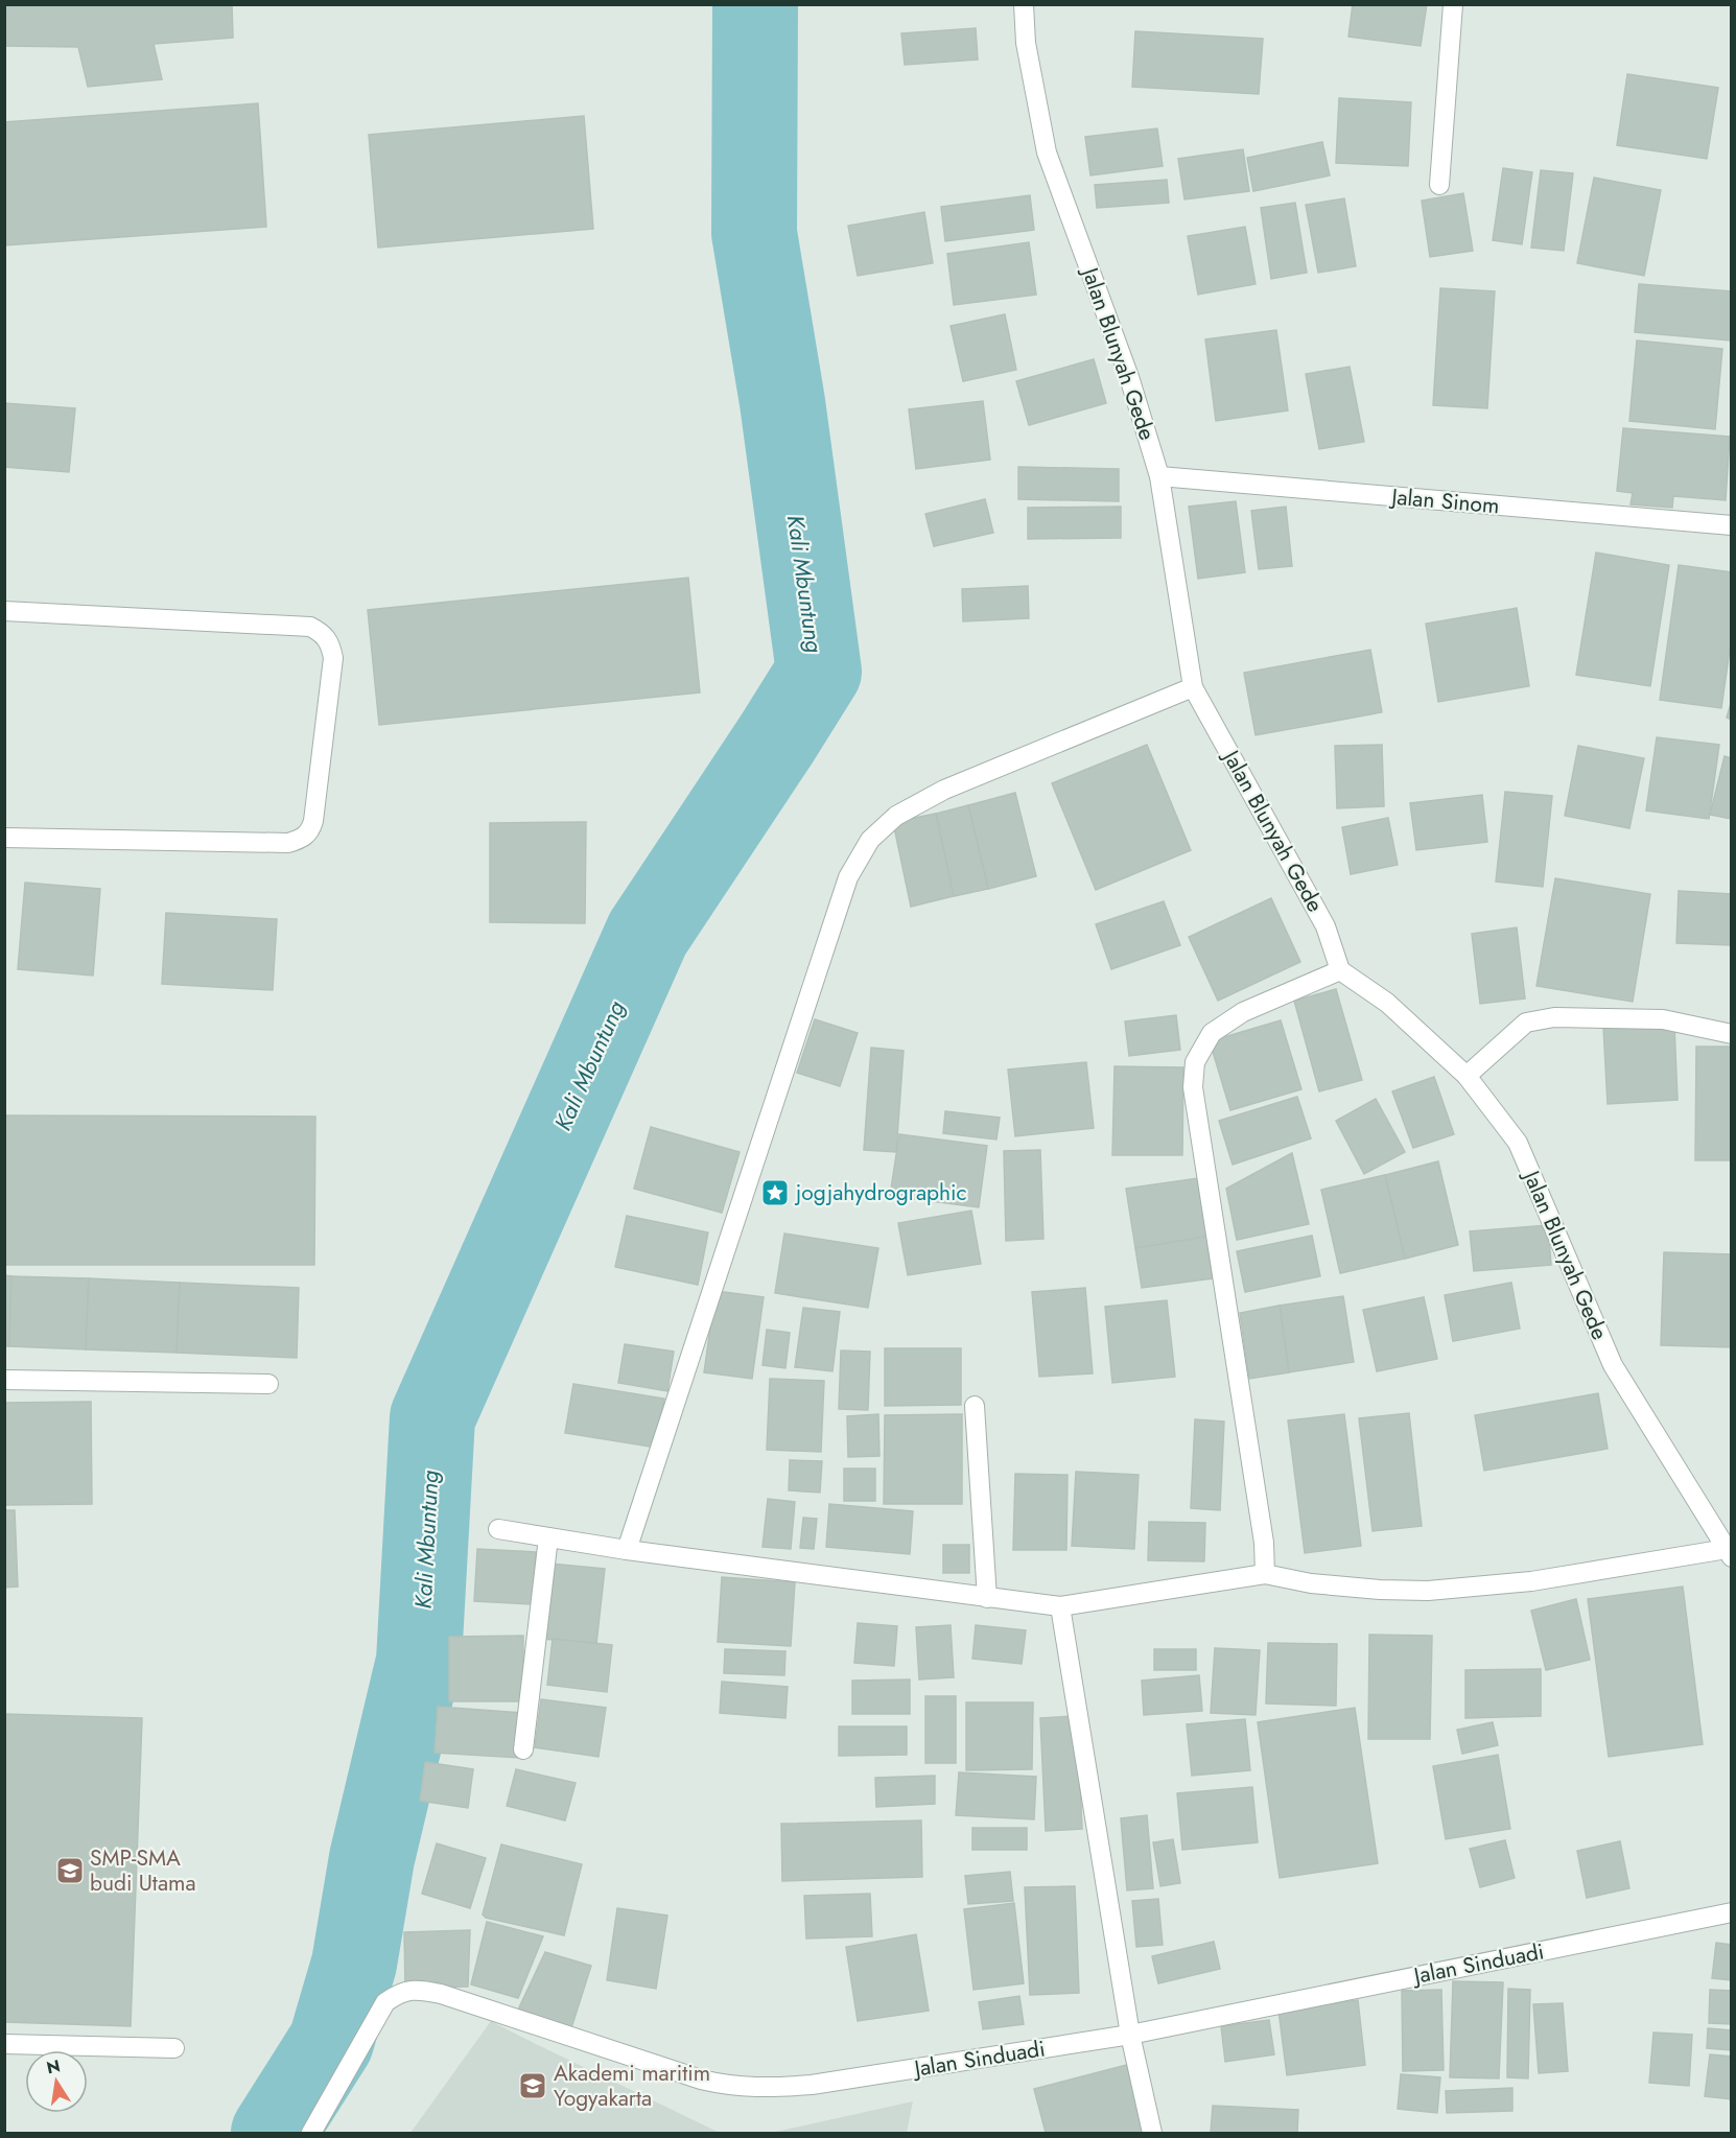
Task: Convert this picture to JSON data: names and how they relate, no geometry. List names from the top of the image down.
{
  "streets": {
    "street": ["Jalan Blunyah Gede", "Jalan Sinom", "Jalan Sinduadi"]
  },
  "crossings": [
    ["Jalan Blunyah Gede", "Jalan Sinom"]
  ],
  "water": ["Kali Mbuntung"],
  "places": {
    "place": ["jogjahydrographic"],
    "school or university": ["SMP-SMA budi Utama", "Akademi maritim Yogyakarta"]
  },
  "north": "top"
}
